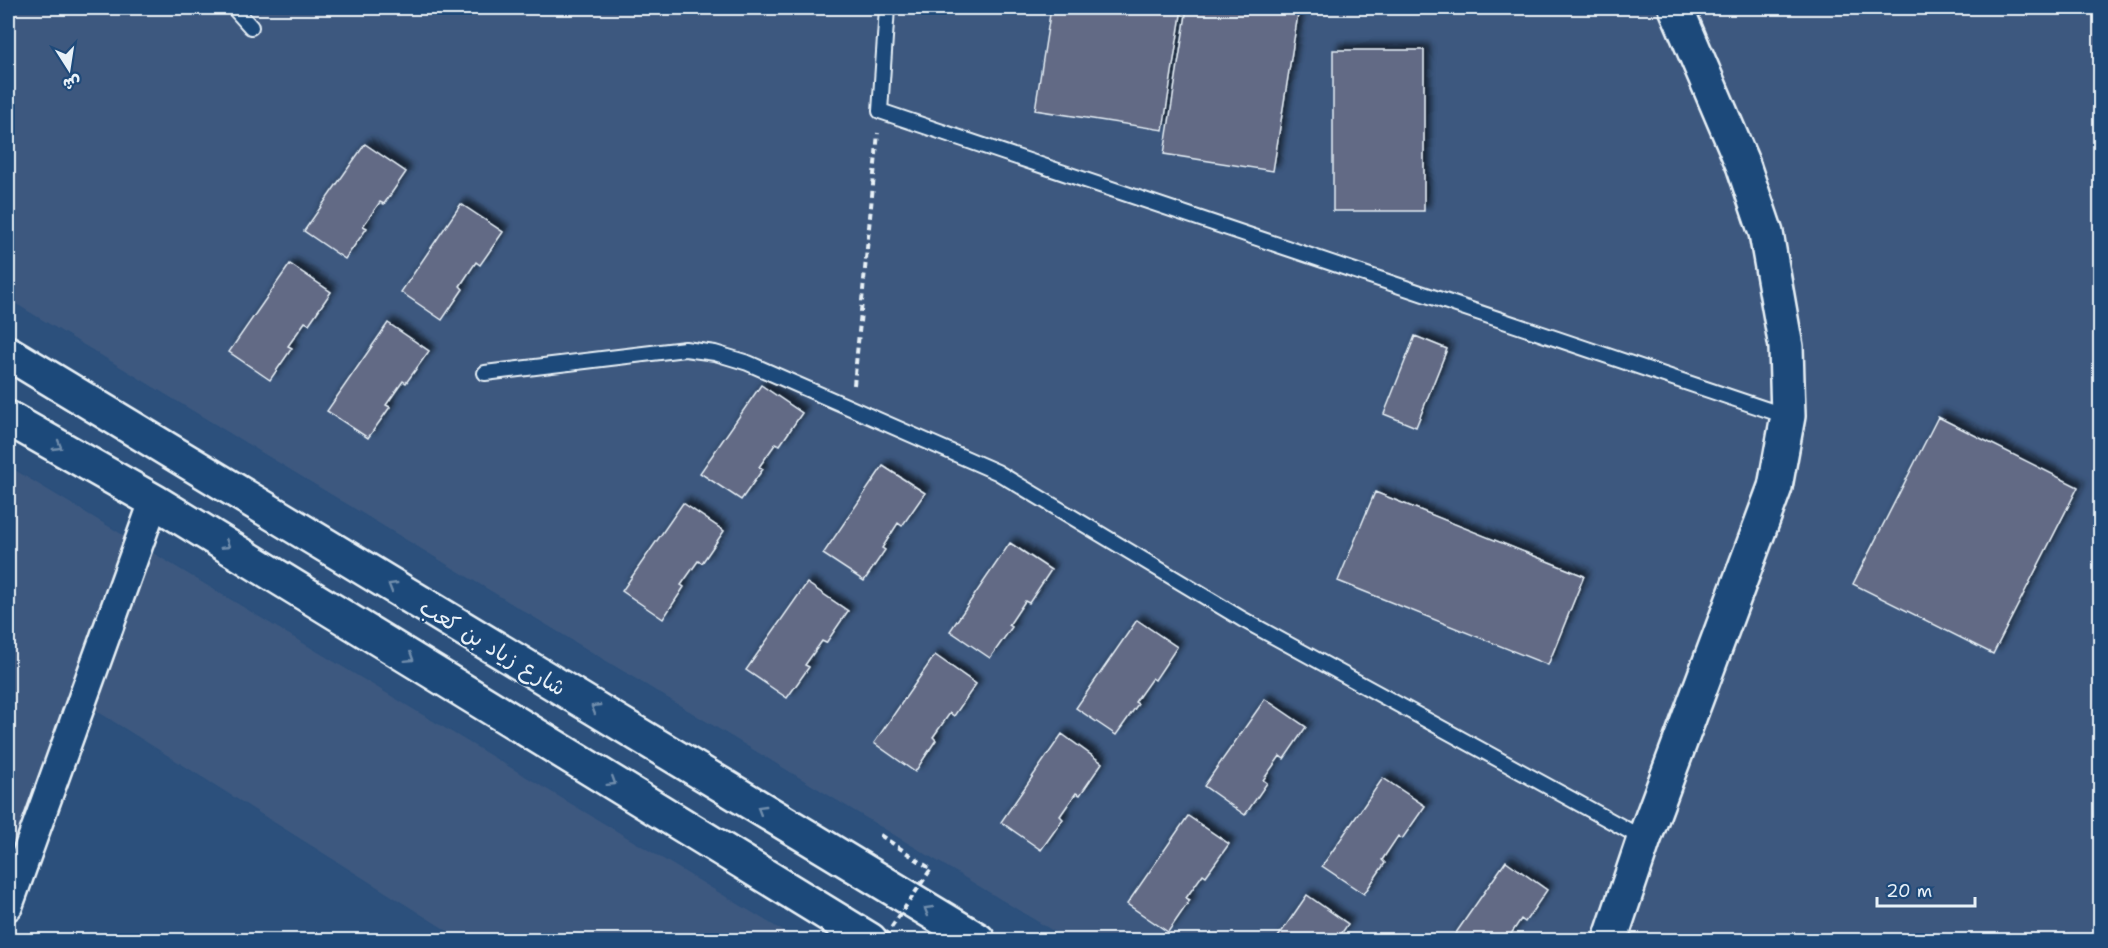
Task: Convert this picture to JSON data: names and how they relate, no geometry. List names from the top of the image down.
{
  "streets": {
    "main road": ["شارع زياد بن كعب"]
  },
  "scale_bar": "20 m",
  "north": "bottom"
}
